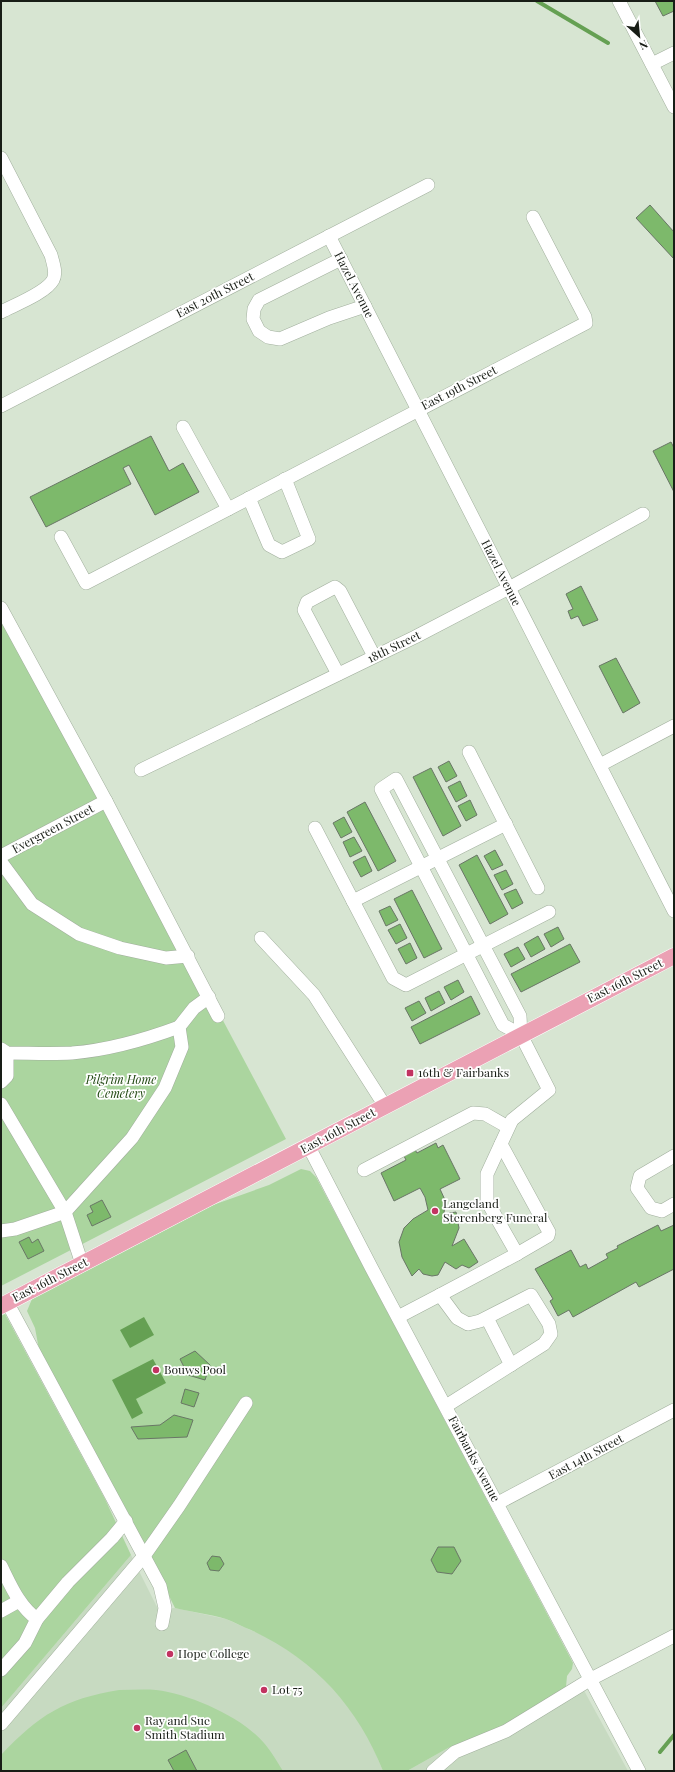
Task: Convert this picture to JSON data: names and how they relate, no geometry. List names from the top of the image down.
{
  "streets": {
    "main road": ["East 16th Street"],
    "street": [
      "Hazel Avenue",
      "East 20th Street",
      "East 19th Street",
      "18th Street",
      "Evergreen Street",
      "East 14th Street",
      "Fairbanks Avenue"
    ]
  },
  "crossings": [
    ["Hazel Avenue", "East 20th Street"],
    ["Hazel Avenue", "East 19th Street"],
    ["Hazel Avenue", "18th Street"],
    ["East 16th Street", "Fairbanks Avenue"],
    ["East 14th Street", "Fairbanks Avenue"]
  ],
  "parks": ["Pilgrim Home Cemetery"],
  "places": {
    "transit": ["16th & Fairbanks"],
    "other": [
      "Langeland Sterenberg Funeral",
      "Bouws Pool",
      "Hope College",
      "Lot 75",
      "Ray and Sue Smith Stadium"
    ]
  },
  "north": "bottom right"
}
